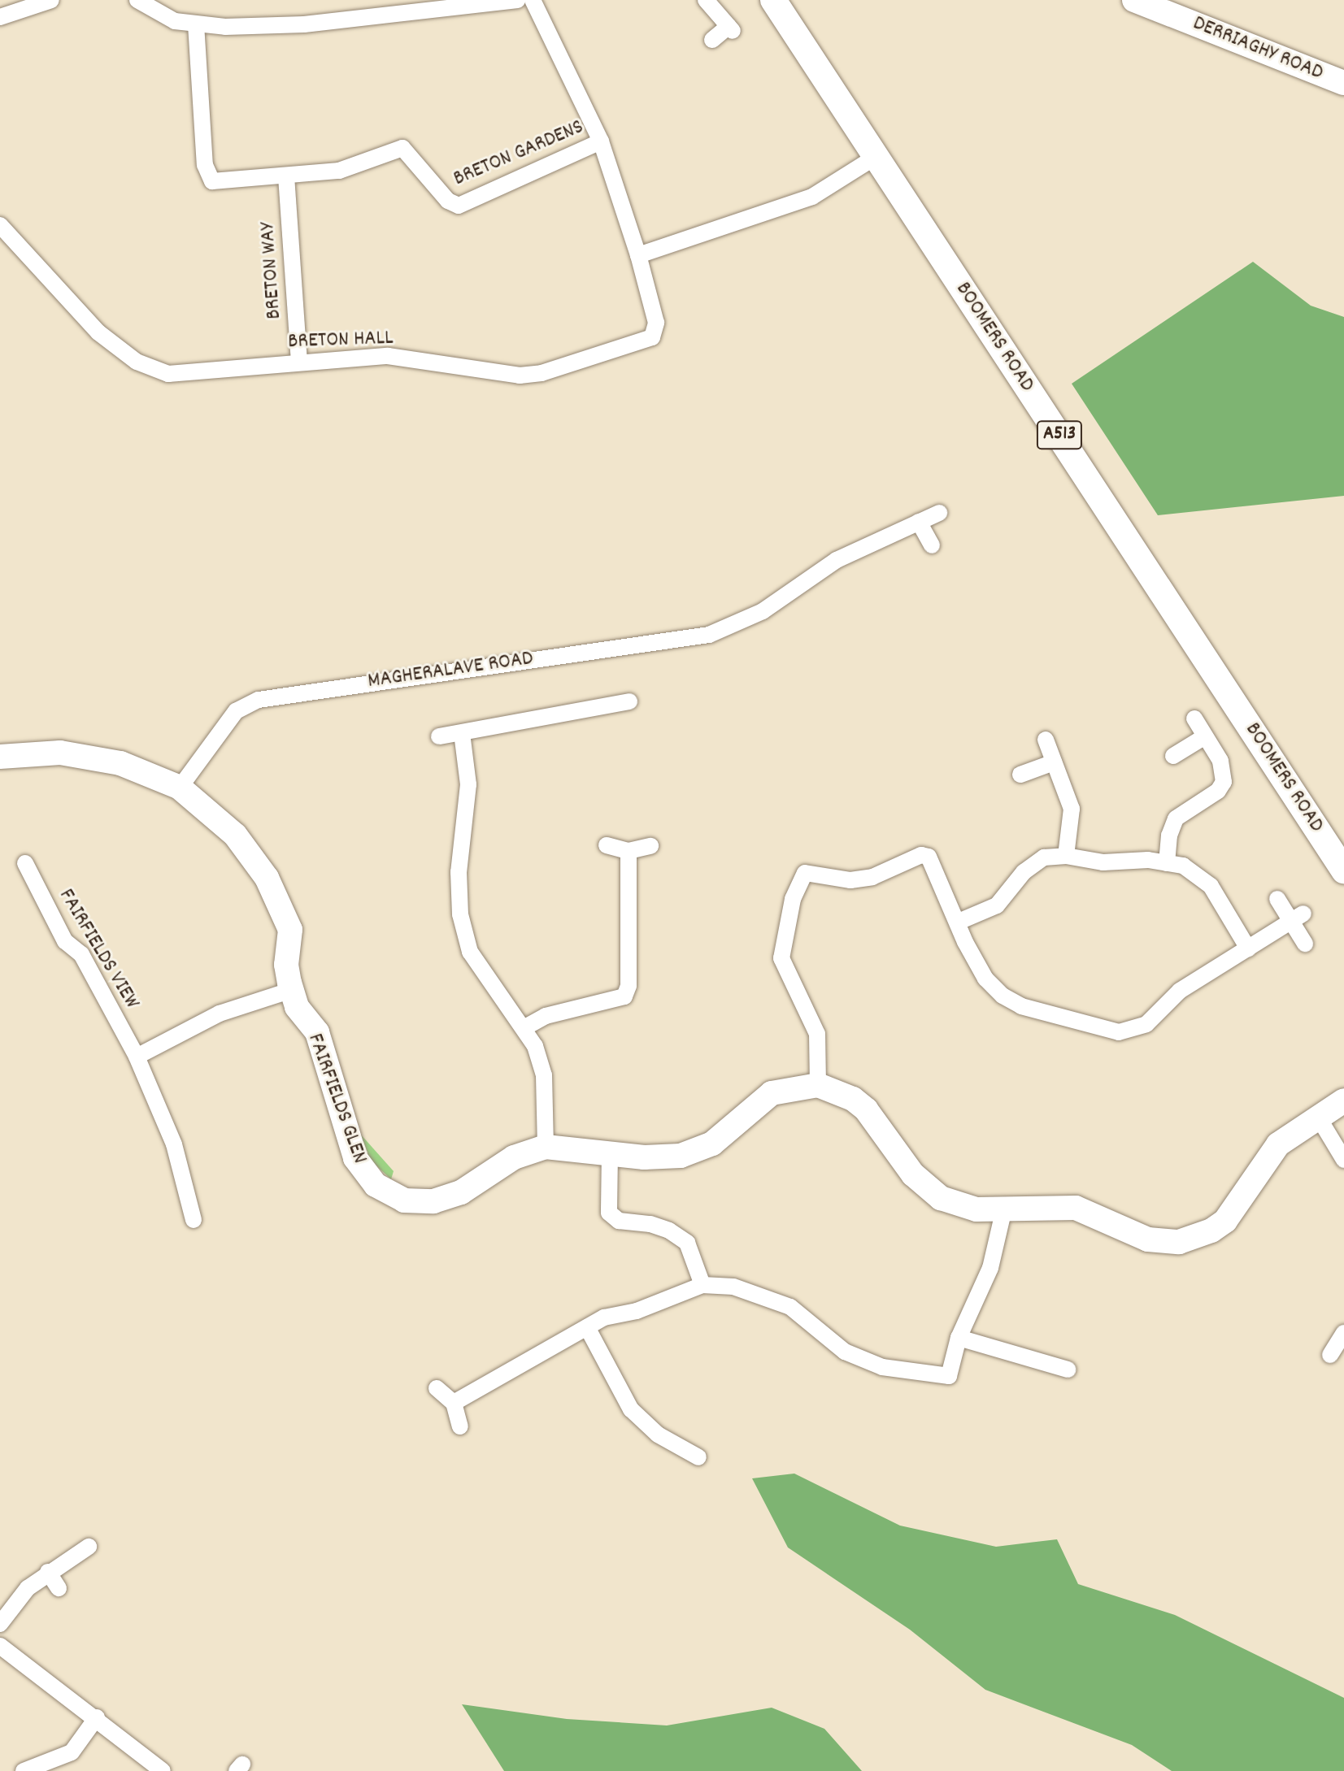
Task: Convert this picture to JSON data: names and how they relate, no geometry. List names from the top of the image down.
{
  "streets": {
    "main road": ["BOOMERS ROAD", "A513"],
    "street": [
      "DERRIAGHY ROAD",
      "BRETON GARDENS",
      "BRETON WAY",
      "BRETON HALL",
      "MAGHERALAVE ROAD",
      "FAIRFIELDS VIEW",
      "FAIRFIELDS GLEN"
    ]
  },
  "crossings": [
    ["BRETON GARDENS", "BRETON WAY"],
    ["BRETON GARDENS", "BRETON HALL"],
    ["BRETON WAY", "BRETON HALL"],
    ["MAGHERALAVE ROAD", "FAIRFIELDS GLEN"]
  ]
}
